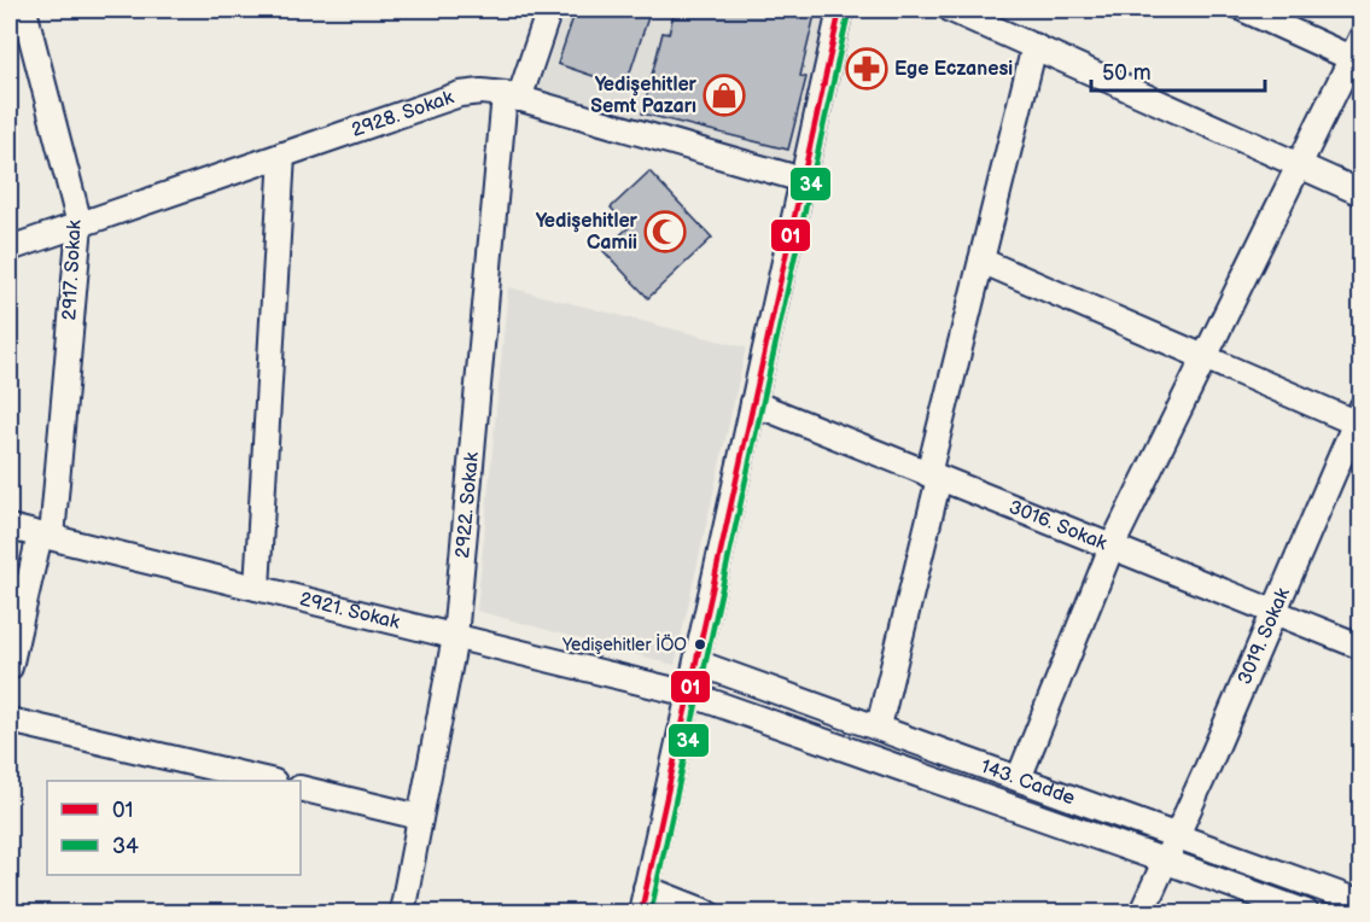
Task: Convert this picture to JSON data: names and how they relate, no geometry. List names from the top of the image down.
{
  "streets": {
    "street": [
      "2928. Sokak",
      "2917. Sokak",
      "2922. Sokak",
      "3016. Sokak",
      "2921. Sokak",
      "3019. Sokak",
      "143. Cadde"
    ]
  },
  "crossings": [
    ["2928. Sokak", "2917. Sokak"],
    ["2928. Sokak", "2922. Sokak"],
    ["2917. Sokak", "2921. Sokak"],
    ["2922. Sokak", "2921. Sokak"],
    ["3016. Sokak", "3019. Sokak"],
    ["2921. Sokak", "143. Cadde"],
    ["3019. Sokak", "143. Cadde"]
  ],
  "places": {
    "pharmacy": ["Ege Eczanesi"],
    "shop": ["Yedişehitler Semt Pazarı"],
    "mosque": ["Yedişehitler Camii"],
    "other": ["Yedişehitler İÖO"]
  },
  "lines": ["transit line 01", "transit line 34"],
  "legend": ["01", "34"],
  "scale_bar": "50 m"
}
